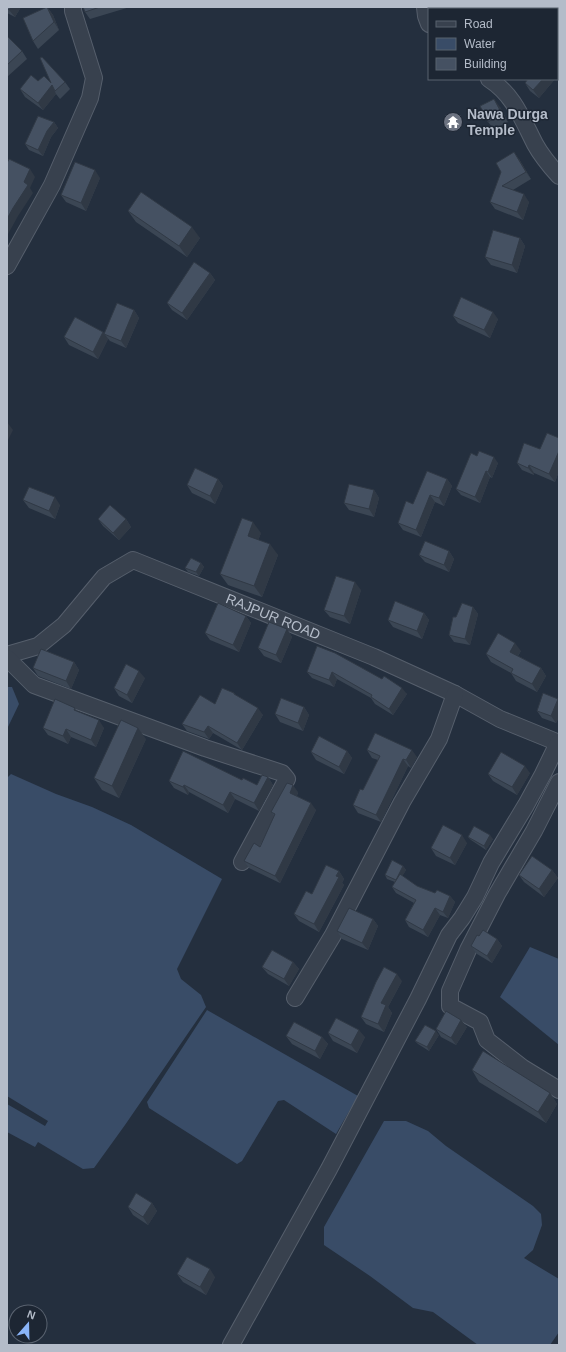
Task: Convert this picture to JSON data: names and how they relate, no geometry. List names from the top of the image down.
{
  "streets": {
    "street": ["RAJPUR ROAD"]
  },
  "places": {
    "temple": ["Nawa Durga Temple"]
  },
  "legend": ["Road", "Water", "Building"],
  "north": "top"
}
